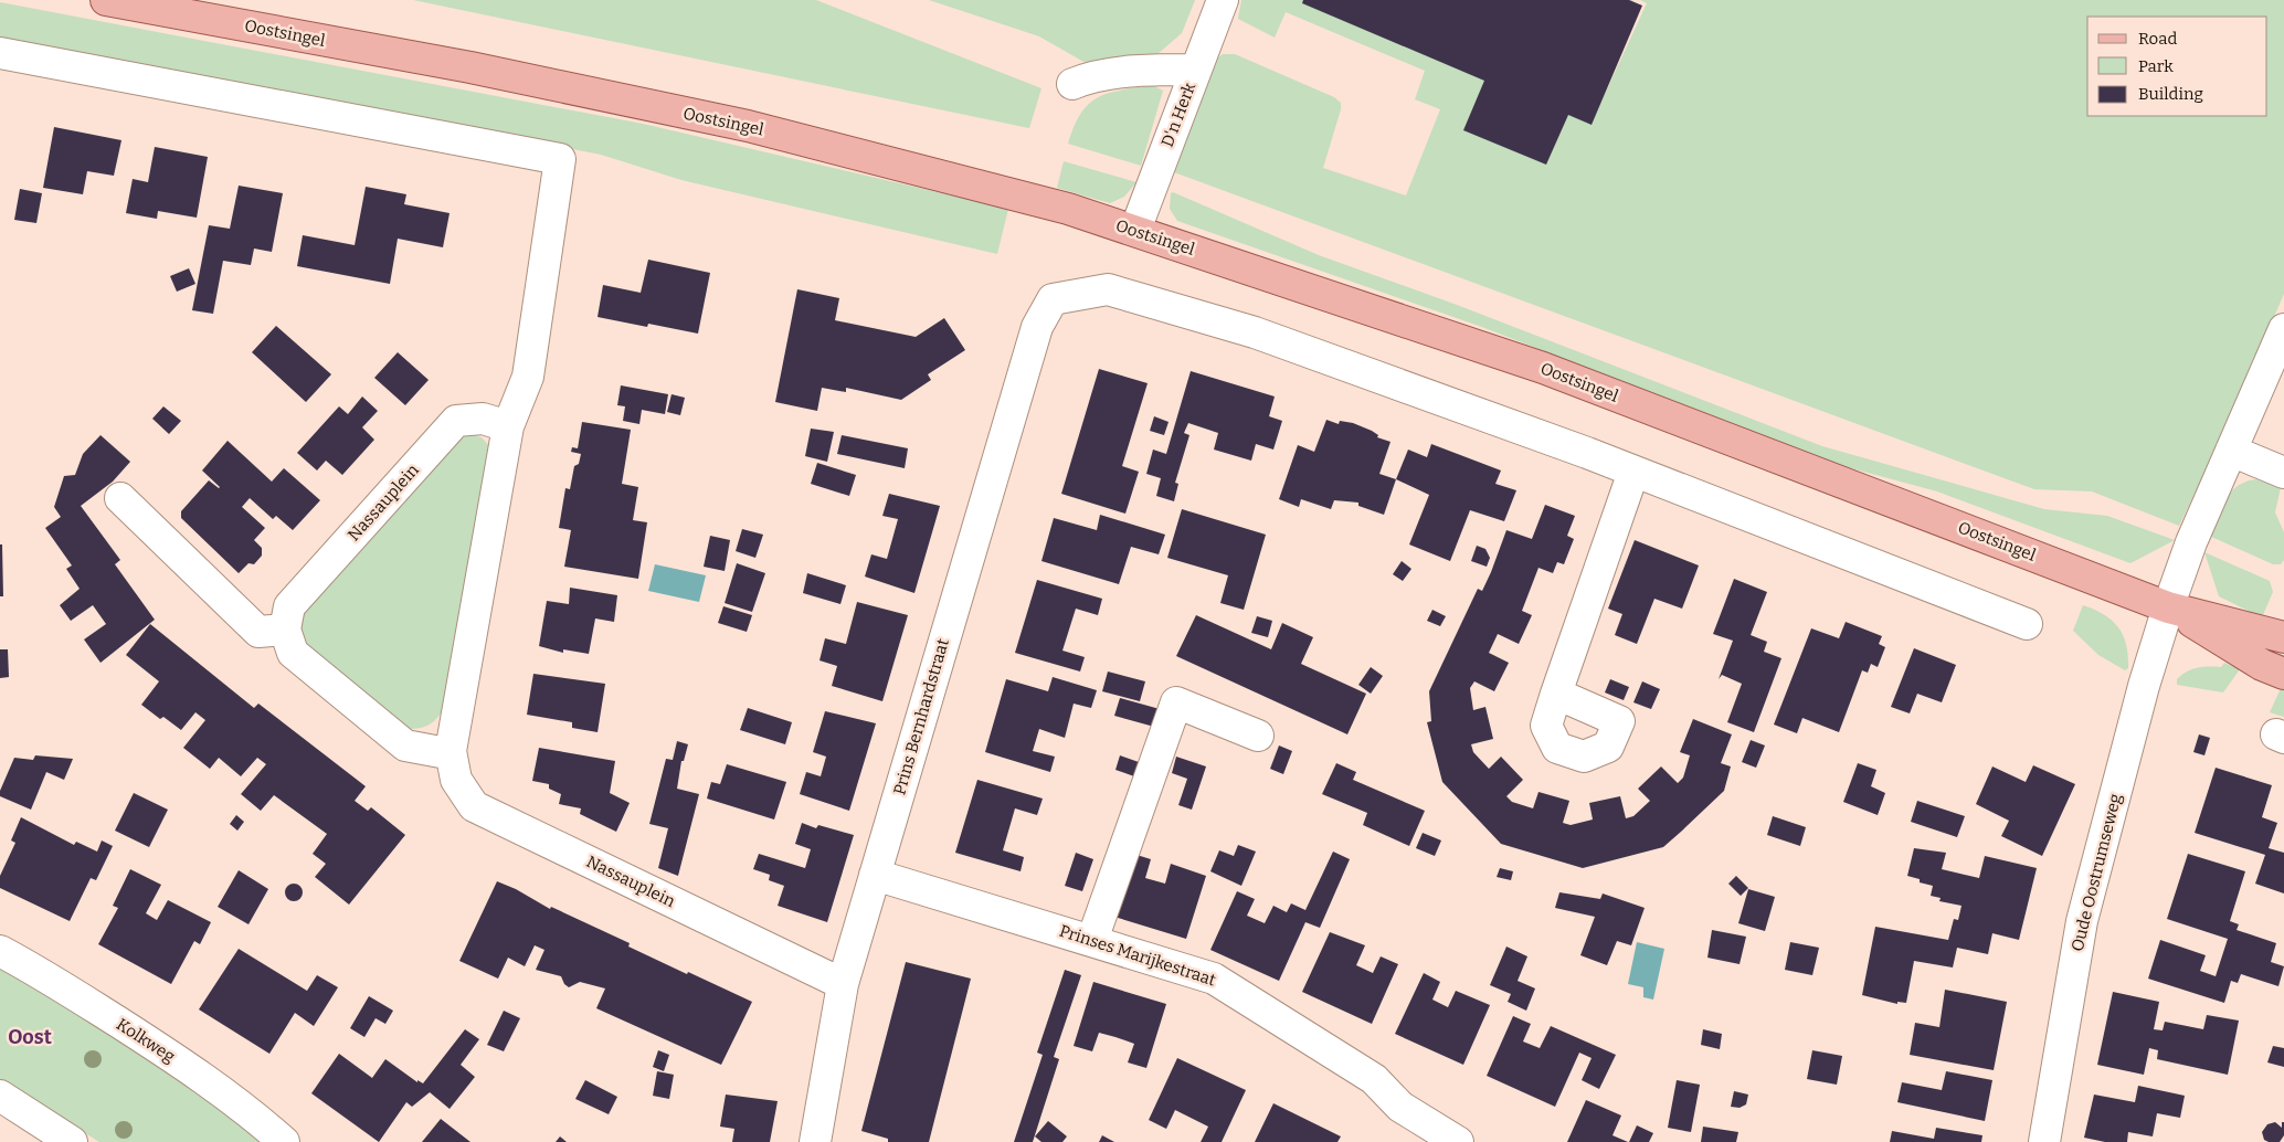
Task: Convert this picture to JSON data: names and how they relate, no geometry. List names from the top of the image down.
{
  "streets": {
    "main road": ["Oostsingel"],
    "street": [
      "D'n Herk",
      "Nassauplein",
      "Prins Bernhardstraat",
      "Oude Oostrumseweg",
      "Prinses Marijkestraat",
      "Kolkweg"
    ]
  },
  "crossings": [
    ["Oostsingel", "D'n Herk"],
    ["Oostsingel", "Oude Oostrumseweg"],
    ["Nassauplein", "Prins Bernhardstraat"],
    ["Prins Bernhardstraat", "Prinses Marijkestraat"]
  ],
  "districts": ["Oost"],
  "legend": ["Road", "Park", "Building"]
}
